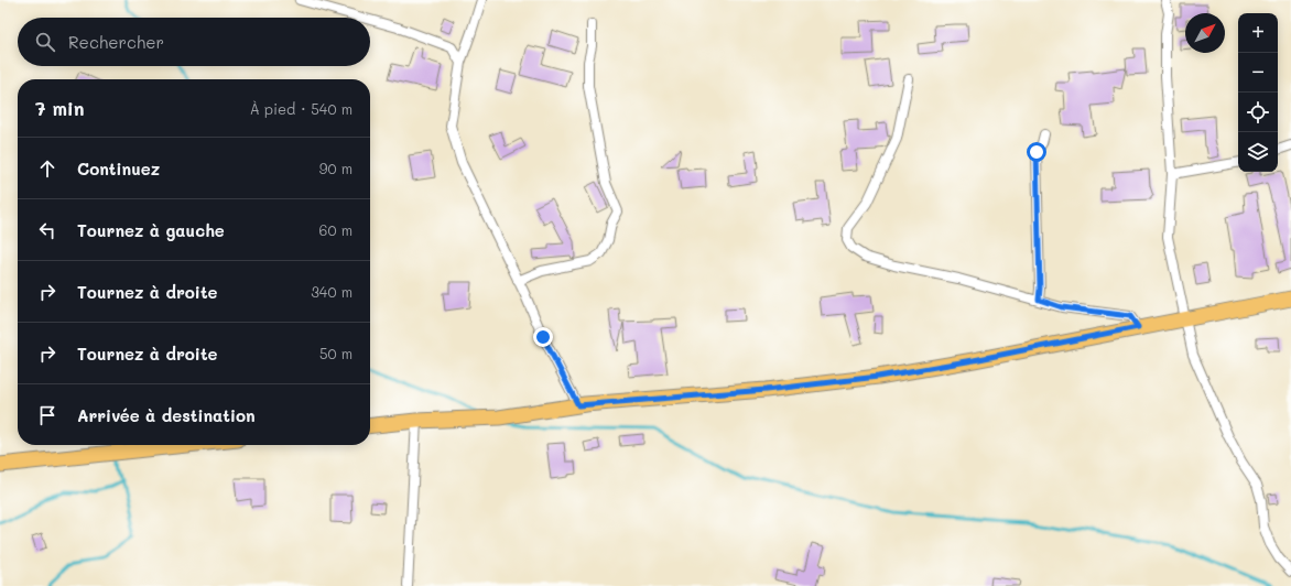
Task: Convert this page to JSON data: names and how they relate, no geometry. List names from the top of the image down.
{
  "north": "top right",
  "page": {
    "map_buttons": ["+", "−"],
    "search": "Rechercher",
    "heading": ["7 min", "À pied · 540 m"],
    "list": [
      ["Continuez", "90 m"],
      ["Tournez à gauche", "60 m"],
      ["Tournez à droite", "340 m"],
      ["Tournez à droite", "50 m"],
      "Arrivée à destination"
    ]
  }
}
